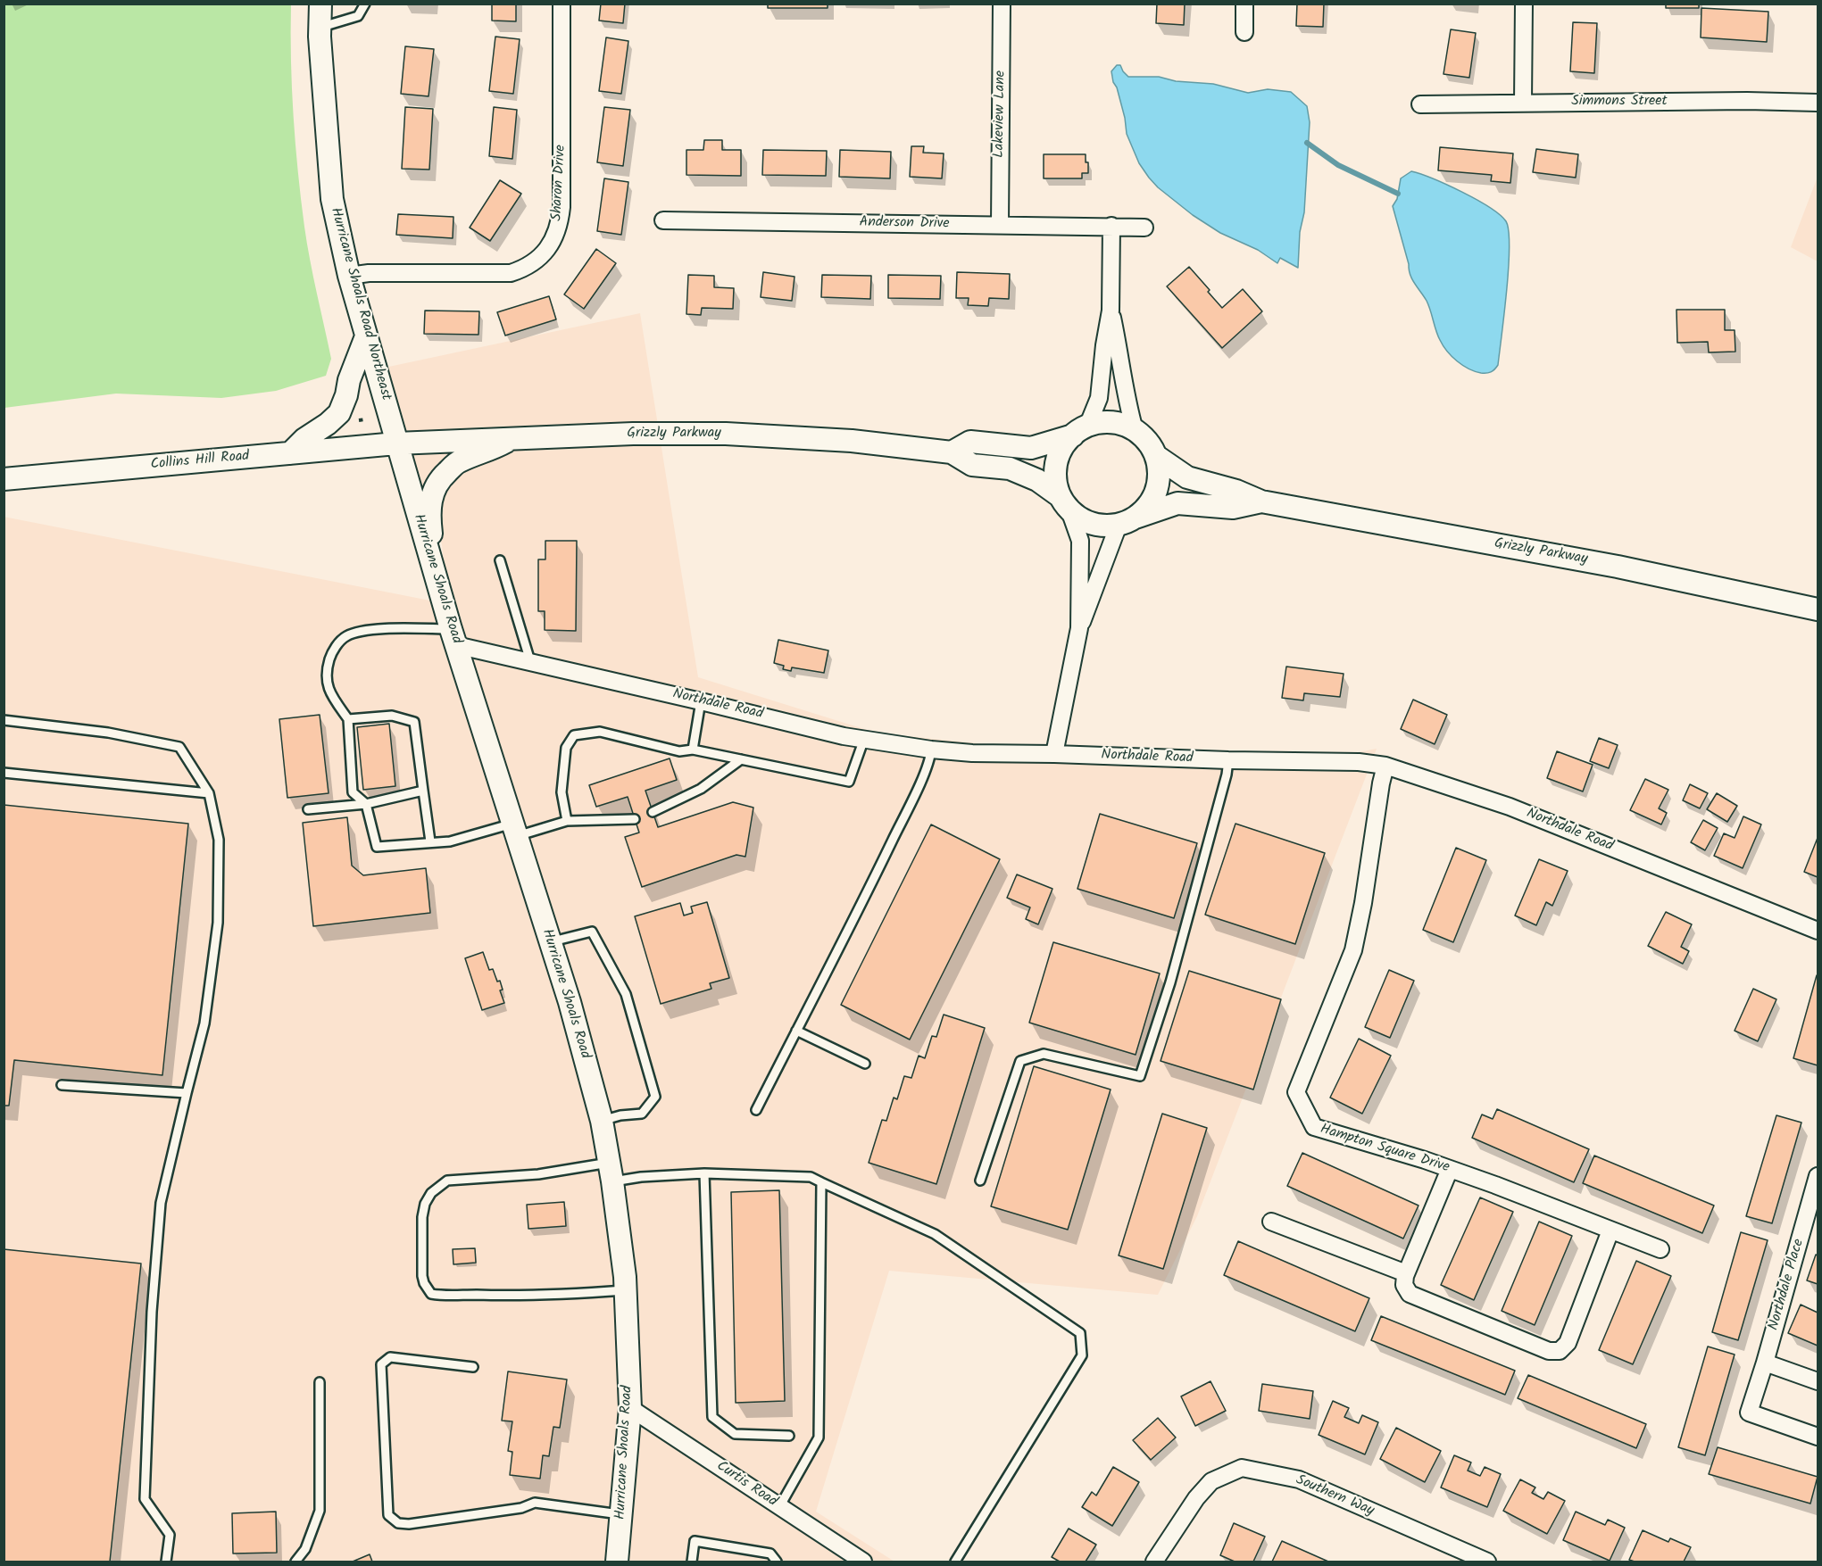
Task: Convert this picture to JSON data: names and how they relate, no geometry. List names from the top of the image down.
{
  "streets": {
    "street": [
      "Simmons Street",
      "Lakeview Lane",
      "Sharon Drive",
      "Anderson Drive",
      "Hurricane Shoals Road Northeast",
      "Grizzly Parkway",
      "Collins Hill Road",
      "Hurricane Shoals Road",
      "Northdale Road",
      "Hampton Square Drive",
      "Northdale Place",
      "Curtis Road",
      "Southern Way"
    ]
  },
  "crossings": [
    ["Lakeview Lane", "Anderson Drive"],
    ["Sharon Drive", "Hurricane Shoals Road Northeast"],
    ["Hurricane Shoals Road Northeast", "Grizzly Parkway"],
    ["Hurricane Shoals Road Northeast", "Collins Hill Road"],
    ["Hurricane Shoals Road Northeast", "Hurricane Shoals Road"],
    ["Grizzly Parkway", "Collins Hill Road"],
    ["Grizzly Parkway", "Hurricane Shoals Road"],
    ["Collins Hill Road", "Hurricane Shoals Road"],
    ["Hurricane Shoals Road", "Northdale Road"],
    ["Hurricane Shoals Road", "Curtis Road"],
    ["Northdale Road", "Hampton Square Drive"]
  ]
}
